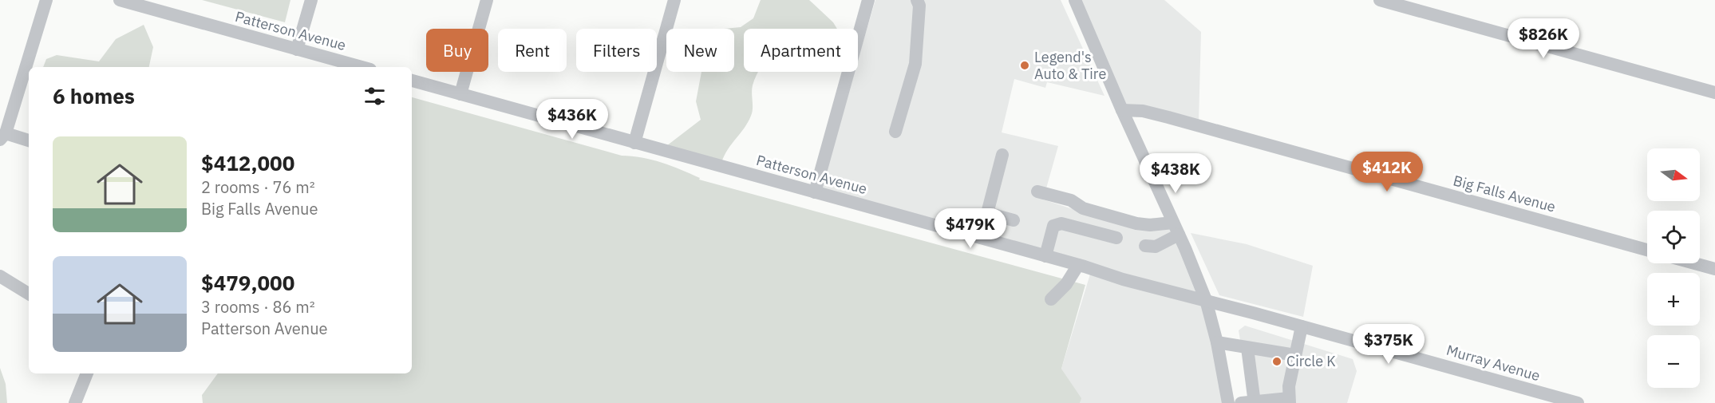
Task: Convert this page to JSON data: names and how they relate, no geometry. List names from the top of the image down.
{
  "streets": {
    "street": ["Patterson Avenue", "Big Falls Avenue", "Murray Avenue"]
  },
  "crossings": [
    ["Patterson Avenue", "Murray Avenue"]
  ],
  "places": ["Legend's Auto & Tire", "Circle K"],
  "north": "right",
  "page": {
    "price": [
      "$826K",
      "$436K",
      "$412K",
      "$438K",
      "$479K",
      "$375K"
    ],
    "chip": [
      "Buy",
      "Rent",
      "Filters",
      "New",
      "Apartment"
    ],
    "heading": "6 homes",
    "list": [
      {
        "name": "$412,000",
        "note": "2 rooms · 76 m² · Big Falls Avenue"
      },
      {
        "name": "$479,000",
        "note": "3 rooms · 86 m² · Patterson Avenue"
      }
    ],
    "map_buttons": ["+", "−"]
  }
}
